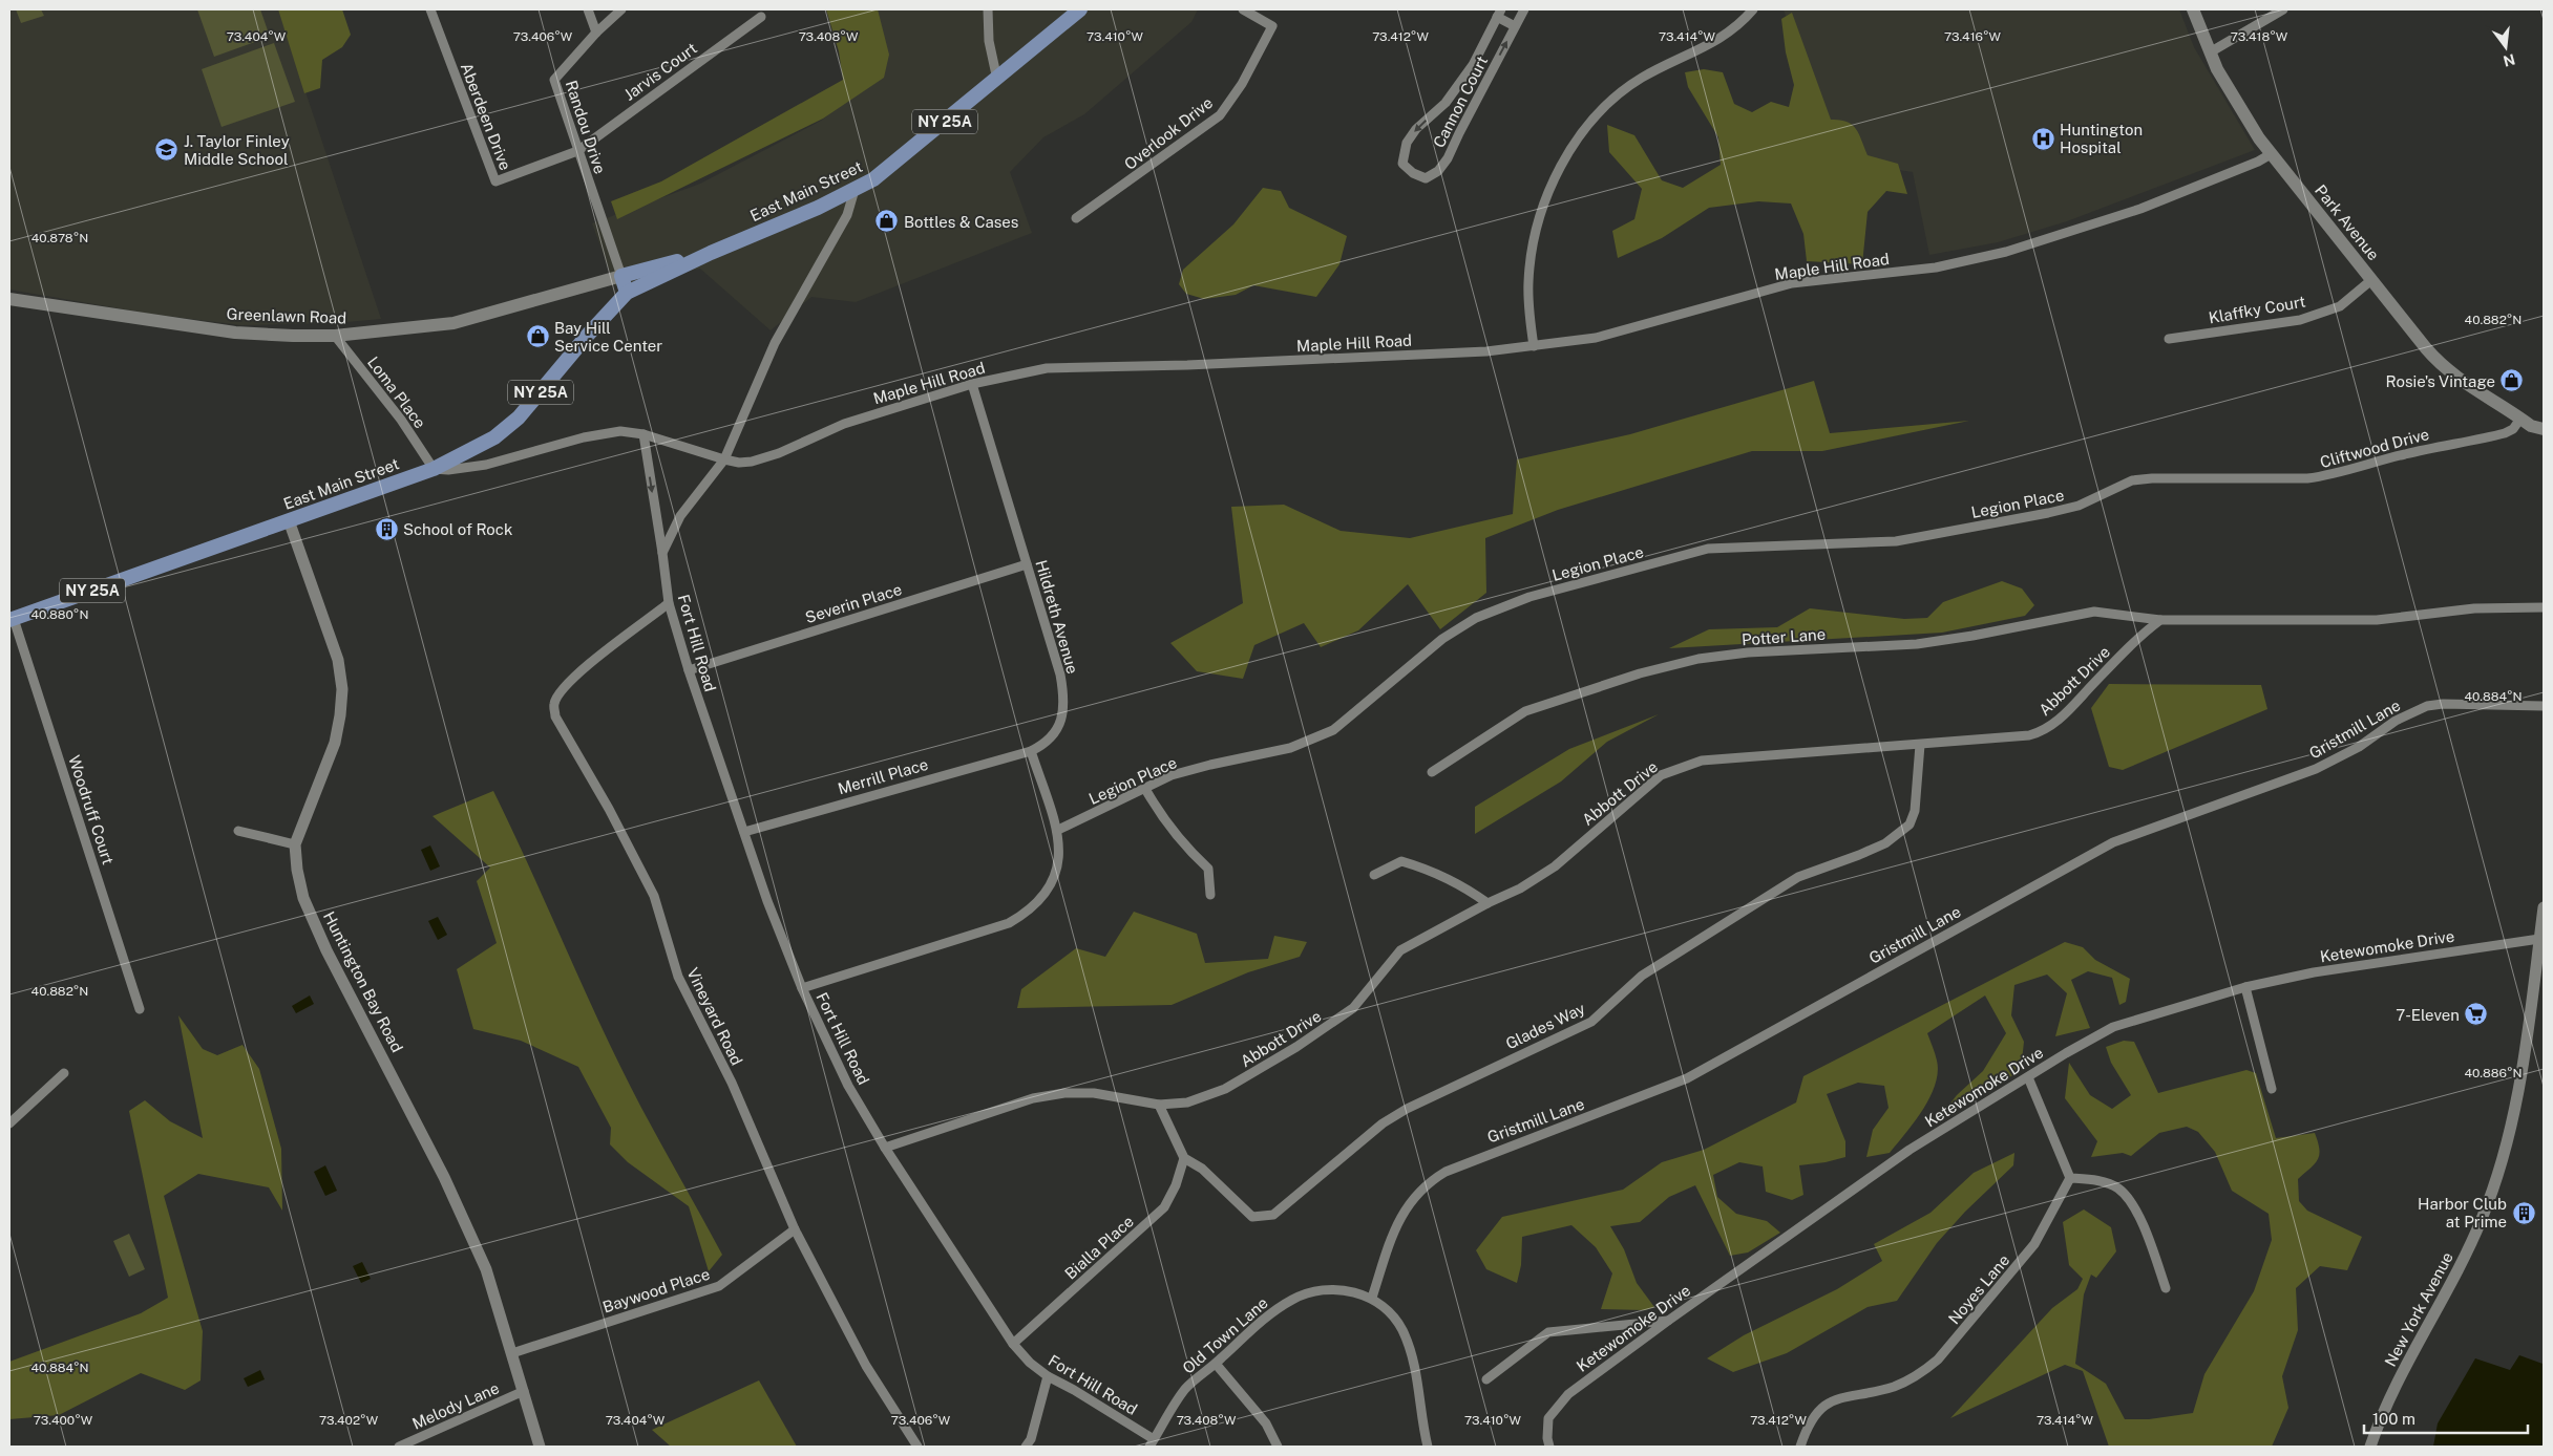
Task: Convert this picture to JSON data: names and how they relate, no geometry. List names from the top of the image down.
{
  "streets": {
    "main road": [
      "NY 25A",
      "East Main Street",
      "Park Avenue",
      "Greenlawn Road"
    ],
    "street": [
      "Jarvis Court",
      "Cannon Court",
      "Aberdeen Drive",
      "Randou Drive",
      "Overlook Drive",
      "Maple Hill Road",
      "Klaffky Court",
      "Loma Place",
      "Cliftwood Drive",
      "Legion Place",
      "Severin Place",
      "Hildreth Avenue",
      "Potter Lane",
      "Fort Hill Road",
      "Abbott Drive",
      "Gristmill Lane",
      "Merrill Place",
      "Woodruff Court",
      "Ketewomoke Drive",
      "Huntington Bay Road",
      "Vineyard Road",
      "Glades Way",
      "Bialla Place",
      "Noyes Lane",
      "Baywood Place",
      "New York Avenue",
      "Old Town Lane",
      "Melody Lane"
    ]
  },
  "crossings": [
    ["Jarvis Court", "Aberdeen Drive"],
    ["Jarvis Court", "Randou Drive"],
    ["Aberdeen Drive", "Randou Drive"],
    ["Randou Drive", "East Main Street"],
    ["Randou Drive", "Greenlawn Road"],
    ["East Main Street", "Maple Hill Road"],
    ["East Main Street", "Greenlawn Road"],
    ["East Main Street", "Loma Place"],
    ["East Main Street", "Woodruff Court"],
    ["East Main Street", "Huntington Bay Road"],
    ["Park Avenue", "Maple Hill Road"],
    ["Park Avenue", "Klaffky Court"],
    ["Park Avenue", "Cliftwood Drive"],
    ["Maple Hill Road", "Loma Place"],
    ["Maple Hill Road", "Hildreth Avenue"],
    ["Maple Hill Road", "Fort Hill Road"],
    ["Greenlawn Road", "Loma Place"],
    ["Cliftwood Drive", "Legion Place"],
    ["Severin Place", "Hildreth Avenue"],
    ["Severin Place", "Fort Hill Road"],
    ["Hildreth Avenue", "Merrill Place"],
    ["Potter Lane", "Abbott Drive"],
    ["Fort Hill Road", "Abbott Drive"],
    ["Fort Hill Road", "Merrill Place"],
    ["Fort Hill Road", "Vineyard Road"],
    ["Fort Hill Road", "Bialla Place"],
    ["Fort Hill Road", "Old Town Lane"],
    ["Abbott Drive", "Glades Way"],
    ["Gristmill Lane", "Old Town Lane"],
    ["Ketewomoke Drive", "New York Avenue"],
    ["Huntington Bay Road", "Baywood Place"],
    ["Huntington Bay Road", "Melody Lane"],
    ["Vineyard Road", "Baywood Place"],
    ["Glades Way", "Bialla Place"]
  ],
  "places": {
    "hospital": ["Huntington Hospital"],
    "school or university": ["J. Taylor Finley Middle School"],
    "shop": ["Bottles & Cases", "Bay Hill Service Center", "Rosie's Vintage"],
    "building": ["School of Rock", "Harbor Club at Prime"],
    "supermarket": ["7-Eleven"]
  },
  "scale_bar": "100 m",
  "north": "bottom",
  "coordinates": [
    "73.404°W",
    "73.406°W",
    "73.408°W",
    "73.410°W",
    "73.412°W",
    "73.414°W",
    "73.416°W",
    "73.418°W",
    "40.878°N",
    "40.882°N",
    "40.880°N",
    "40.884°N",
    "40.886°N",
    "73.400°W",
    "73.402°W"
  ]
}
